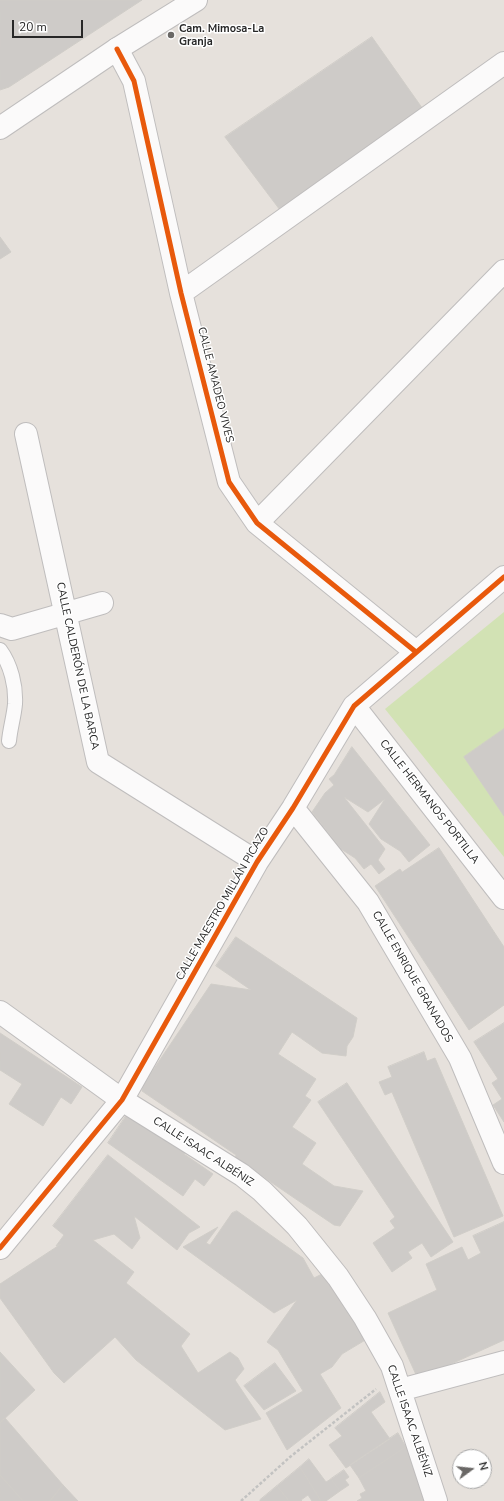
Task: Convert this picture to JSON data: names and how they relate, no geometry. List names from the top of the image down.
{
  "streets": {
    "street": [
      "CALLE AMADEO VIVES",
      "CALLE CALDERÓN DE LA BARCA",
      "CALLE HERMANOS PORTILLA",
      "CALLE MAESTRO MILLÁN PICAZO",
      "CALLE ENRIQUE GRANADOS",
      "CALLE ISAAC ALBÉNIZ"
    ]
  },
  "crossings": [
    ["CALLE AMADEO VIVES", "CALLE MAESTRO MILLÁN PICAZO"],
    ["CALLE CALDERÓN DE LA BARCA", "CALLE MAESTRO MILLÁN PICAZO"],
    ["CALLE HERMANOS PORTILLA", "CALLE MAESTRO MILLÁN PICAZO"],
    ["CALLE MAESTRO MILLÁN PICAZO", "CALLE ENRIQUE GRANADOS"],
    ["CALLE MAESTRO MILLÁN PICAZO", "CALLE ISAAC ALBÉNIZ"]
  ],
  "places": ["Cam. Mimosa-La Granja"],
  "scale_bar": "20 m",
  "north": "right"
}
